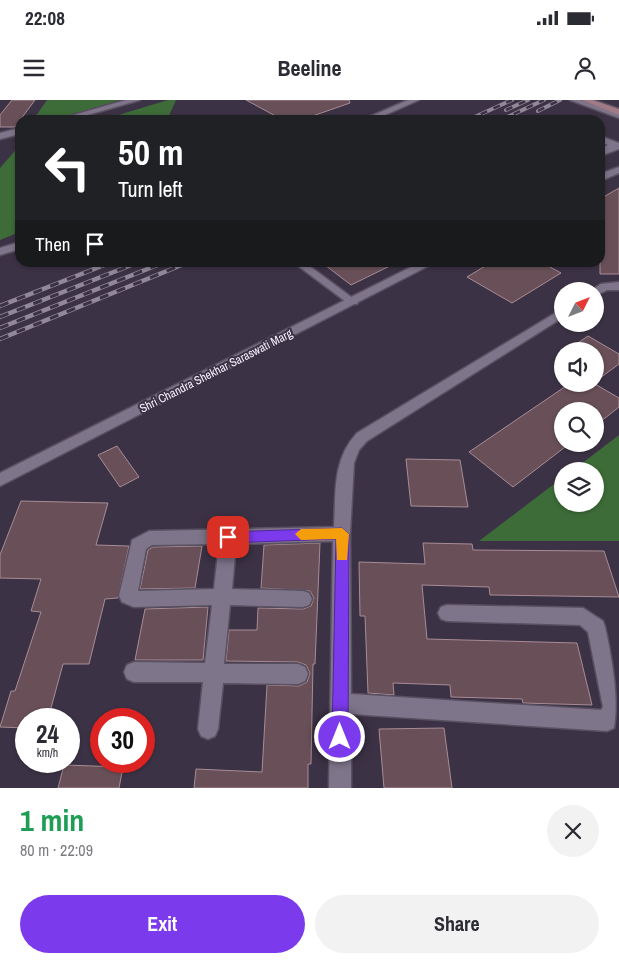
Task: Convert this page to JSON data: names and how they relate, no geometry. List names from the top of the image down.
{
  "streets": {
    "street": ["Shri Chandra Shekhar Saraswati Marg"]
  },
  "north": "top right",
  "page": {
    "status": "22:08",
    "header": "Beeline",
    "turn": ["50 m", "Turn left"],
    "then": "Then",
    "speed": "24 km/h",
    "limit": "30",
    "heading": ["1 min", "80 m · 22:09"],
    "buttons": ["Exit", "Share"]
  }
}
